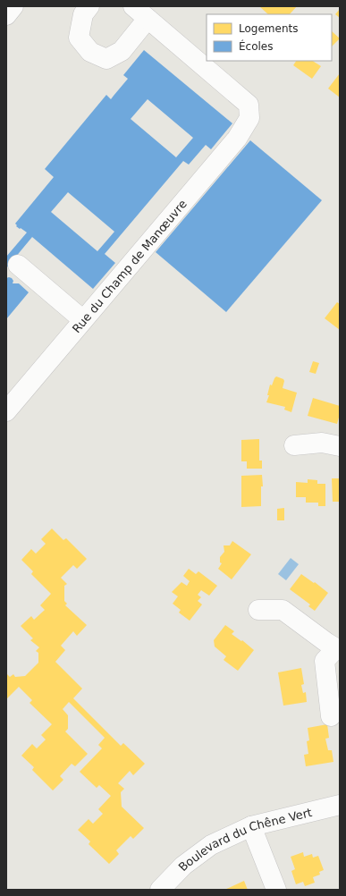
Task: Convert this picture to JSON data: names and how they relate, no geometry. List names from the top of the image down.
{
  "streets": {
    "street": ["Rue du Champ de Manœuvre", "Boulevard du Chêne Vert"]
  },
  "legend": ["Logements", "Écoles"]
}
